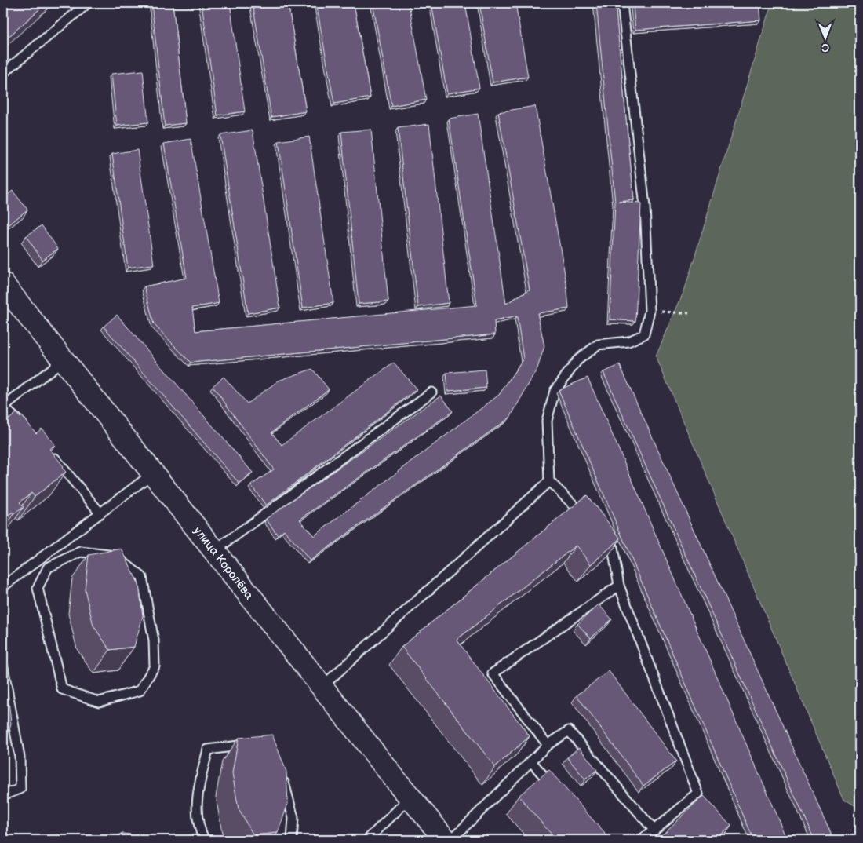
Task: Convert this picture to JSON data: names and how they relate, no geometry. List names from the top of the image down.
{
  "streets": {
    "street": ["улица Королёва"]
  },
  "north": "bottom"
}
